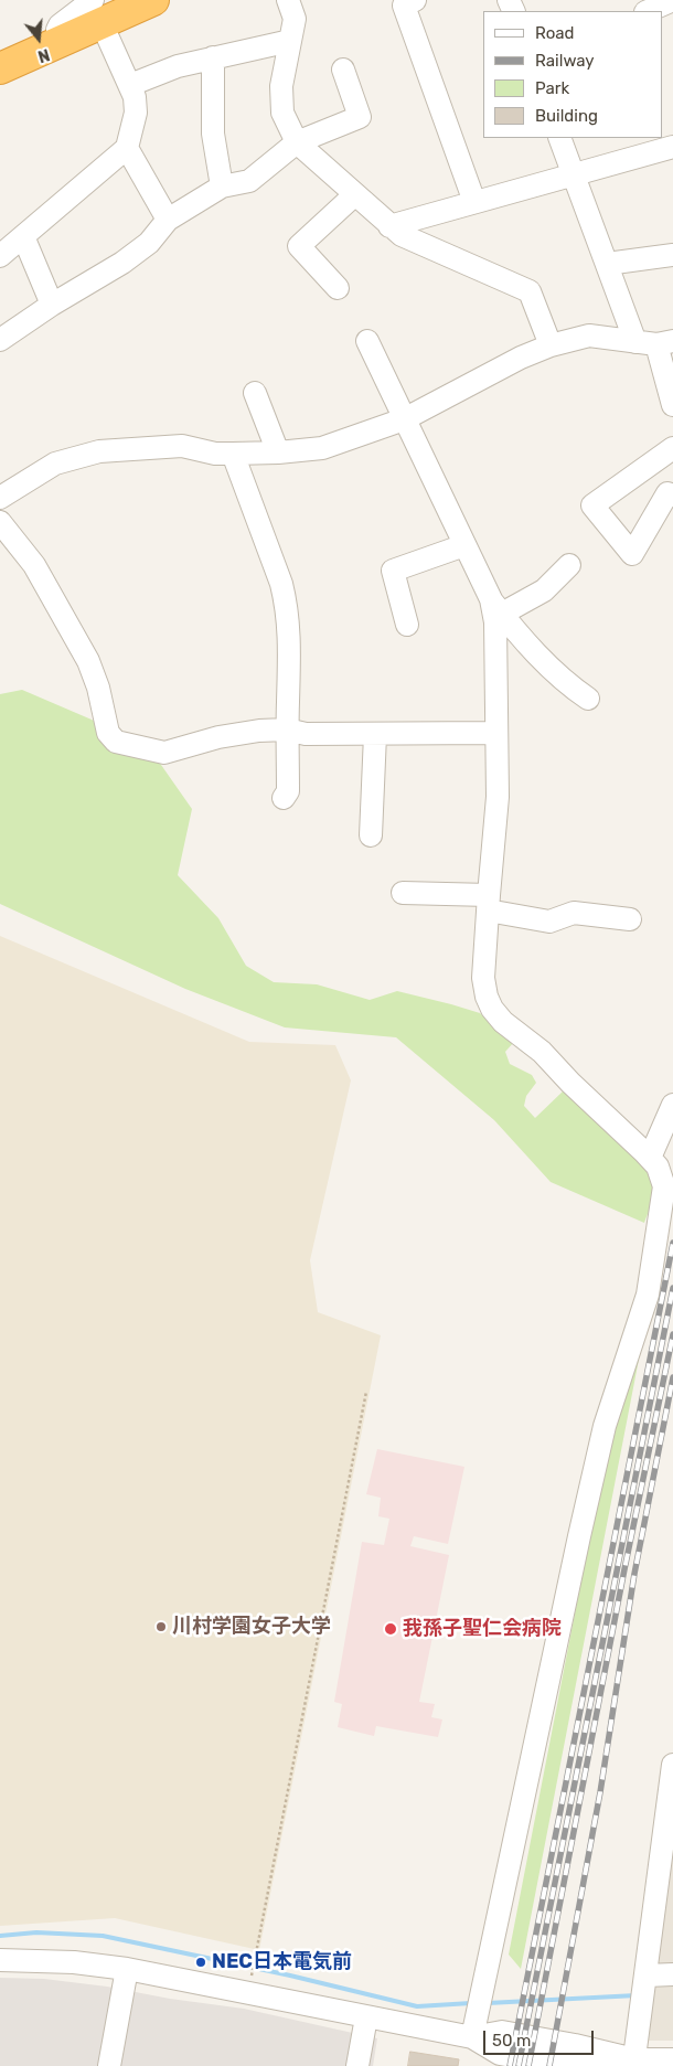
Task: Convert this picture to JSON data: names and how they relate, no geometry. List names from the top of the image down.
{
  "places": ["川村学園女子大学", "我孫子聖仁会病院", "NEC日本電気前"],
  "legend": [
    "Road",
    "Railway",
    "Park",
    "Building"
  ],
  "scale_bar": "50 m",
  "north": "bottom"
}
